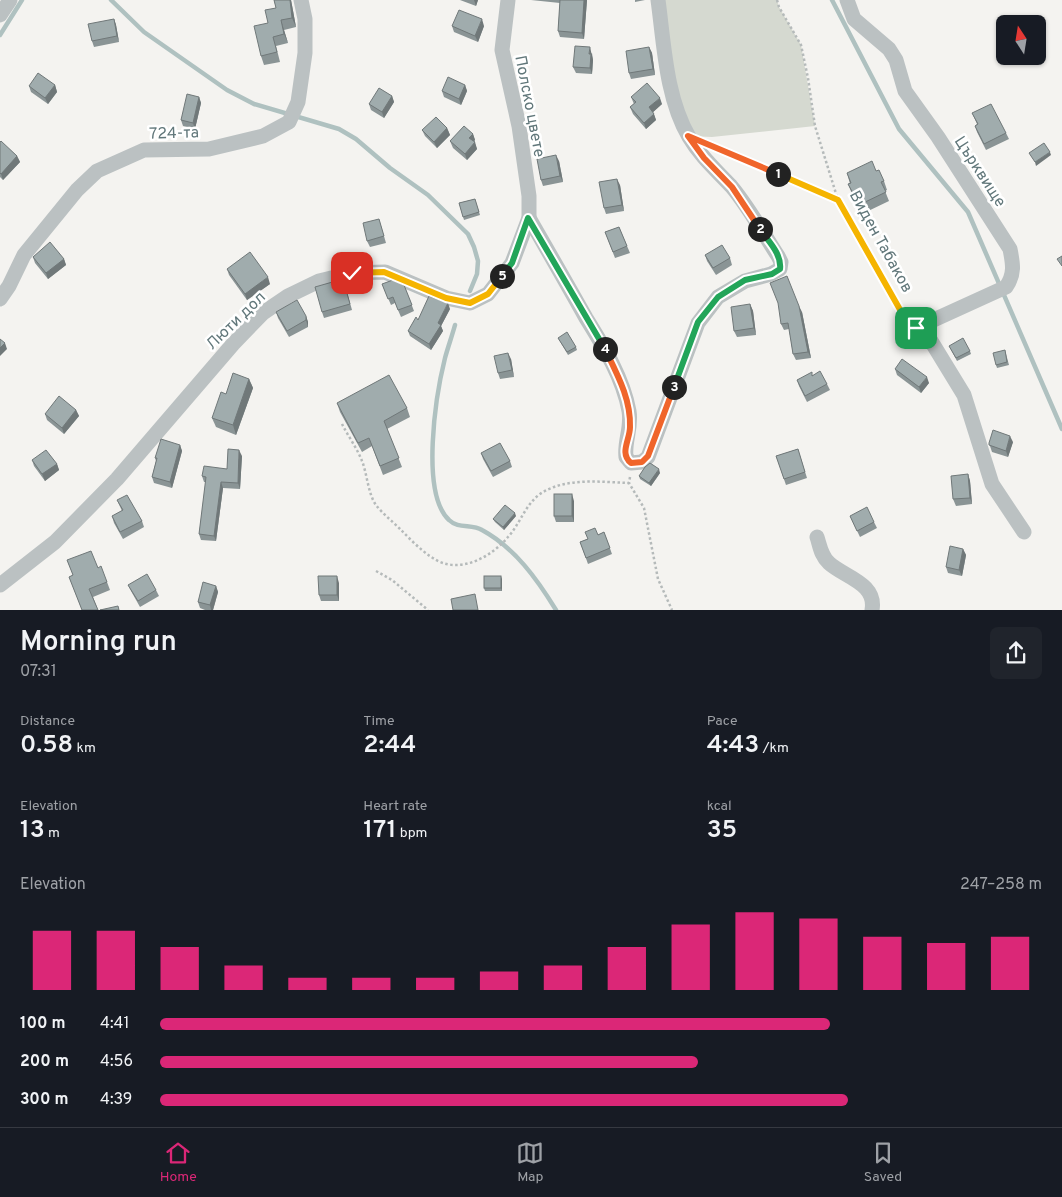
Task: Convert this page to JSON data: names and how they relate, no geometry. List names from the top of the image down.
{
  "streets": {
    "street": [
      "Полско цвете",
      "724-та",
      "Църквище",
      "Люти дол"
    ],
    "path": ["Виден Табаков"]
  },
  "crossings": [
    ["Полско цвете", "Люти дол"],
    ["Църквище", "Виден Табаков"]
  ],
  "north": "top",
  "page": {
    "pins": [
      "1",
      "2",
      "5",
      "4",
      "3"
    ],
    "heading": ["Morning run", "07:31"],
    "stats": [
      ["Distance", "0.58 km"],
      ["Time", "2:44"],
      ["Pace", "4:43 /km"],
      ["Elevation", "13 m"],
      ["Heart rate", "171 bpm"],
      ["kcal", "35"]
    ],
    "chart": ["Elevation", "247–258 m"],
    "list": [
      {
        "name": "100 m",
        "note": "4:41"
      },
      {
        "name": "200 m",
        "note": "4:56"
      },
      {
        "name": "300 m",
        "note": "4:39"
      }
    ],
    "tabs": ["Home", "Map", "Saved"]
  }
}
